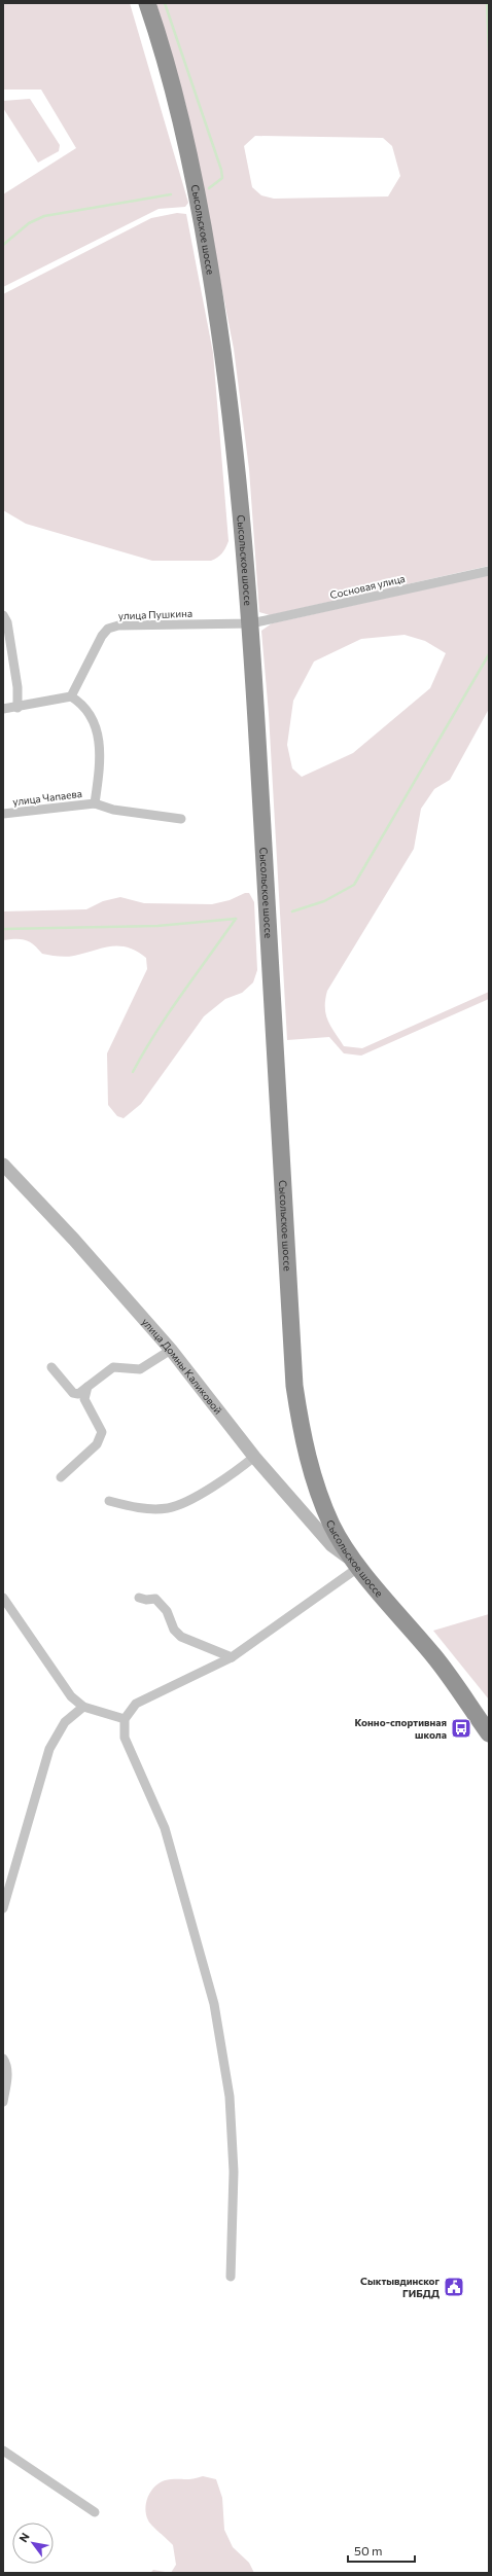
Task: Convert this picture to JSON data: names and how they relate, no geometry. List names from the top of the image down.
{
  "streets": {
    "highway": ["Сысольское шоссе"],
    "main road": ["улица Домны Каликовой"],
    "street": ["Сосновая улица", "улица Пушкина", "улица Чапаева"]
  },
  "crossings": [
    ["Сысольское шоссе", "Сосновая улица"],
    ["Сысольское шоссе", "улица Пушкина"],
    ["Сысольское шоссе", "улица Домны Каликовой"],
    ["Сосновая улица", "улица Пушкина"]
  ],
  "places": {
    "bus stop": ["Конно-спортивная школа"],
    "public building": ["Сыктывдинског ГИБДД"]
  },
  "scale_bar": "50 m",
  "north": "top left"
}
